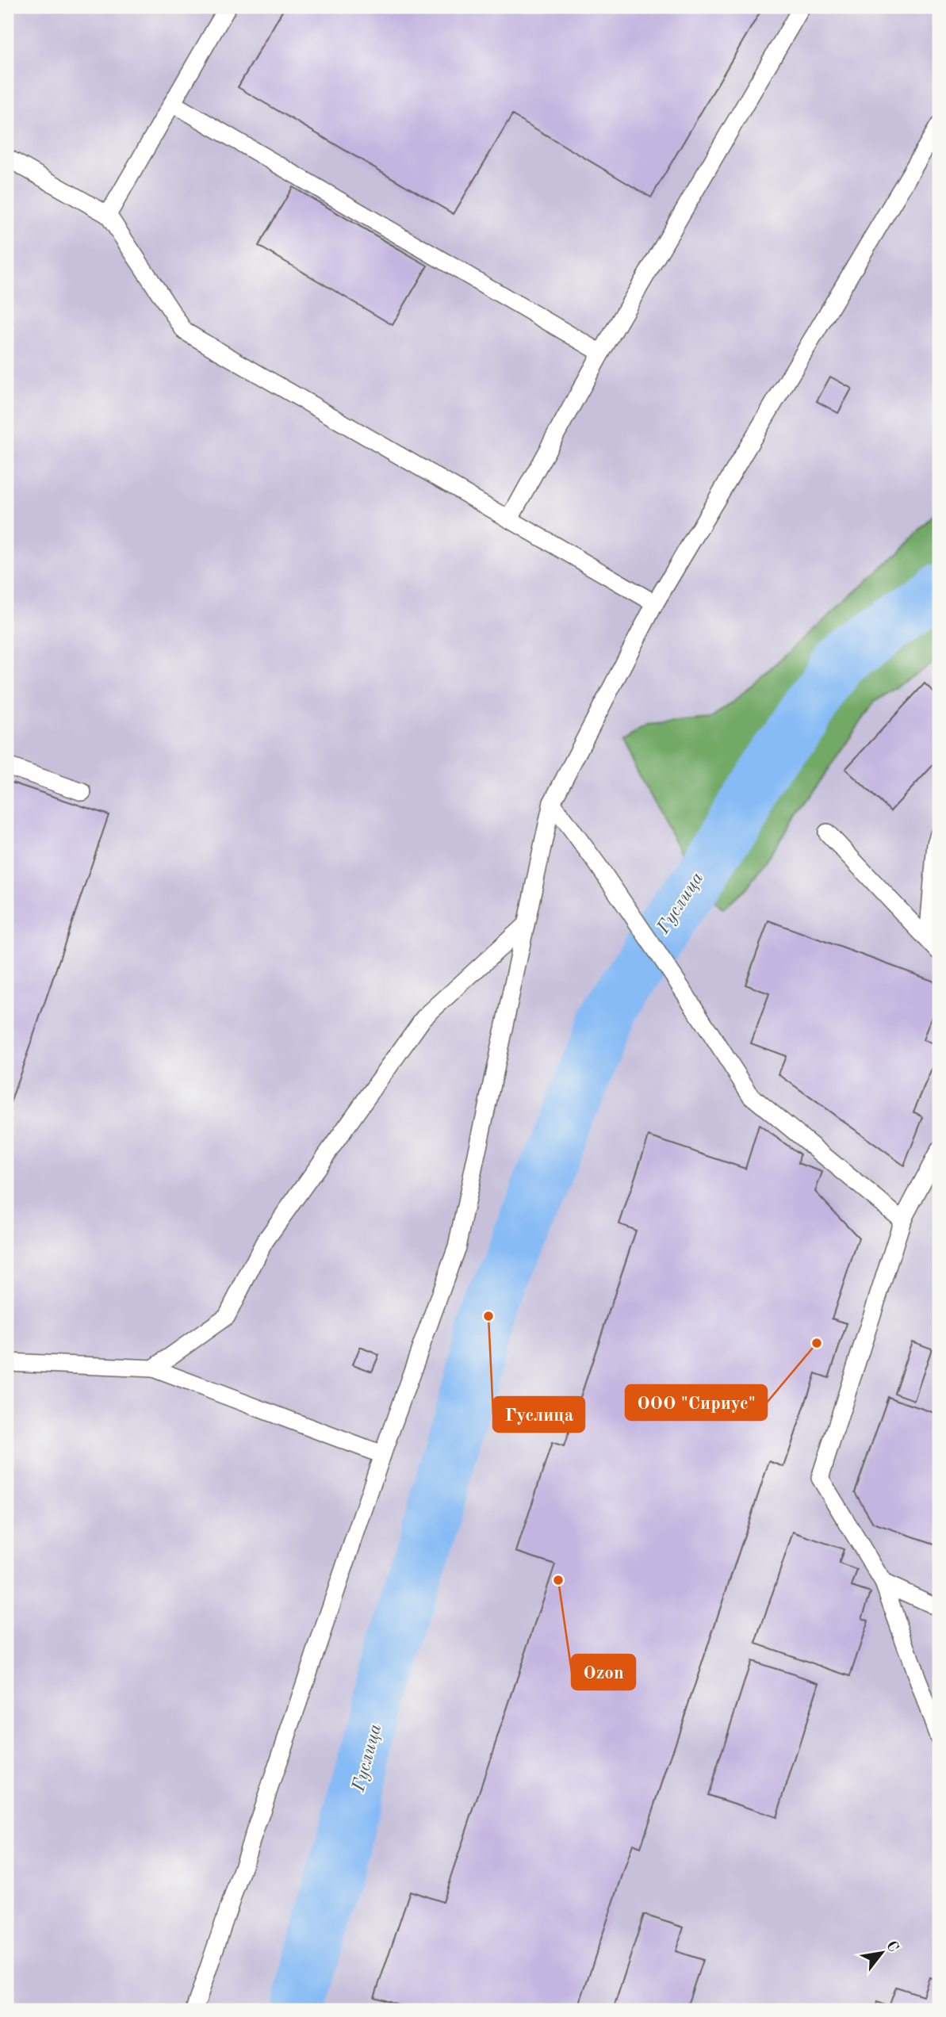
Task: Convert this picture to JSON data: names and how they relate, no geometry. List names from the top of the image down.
{
  "water": ["Гуслица"],
  "places": ["Гуслица", "ООО \"Сириус\"", "Ozon"],
  "north": "top right"
}
